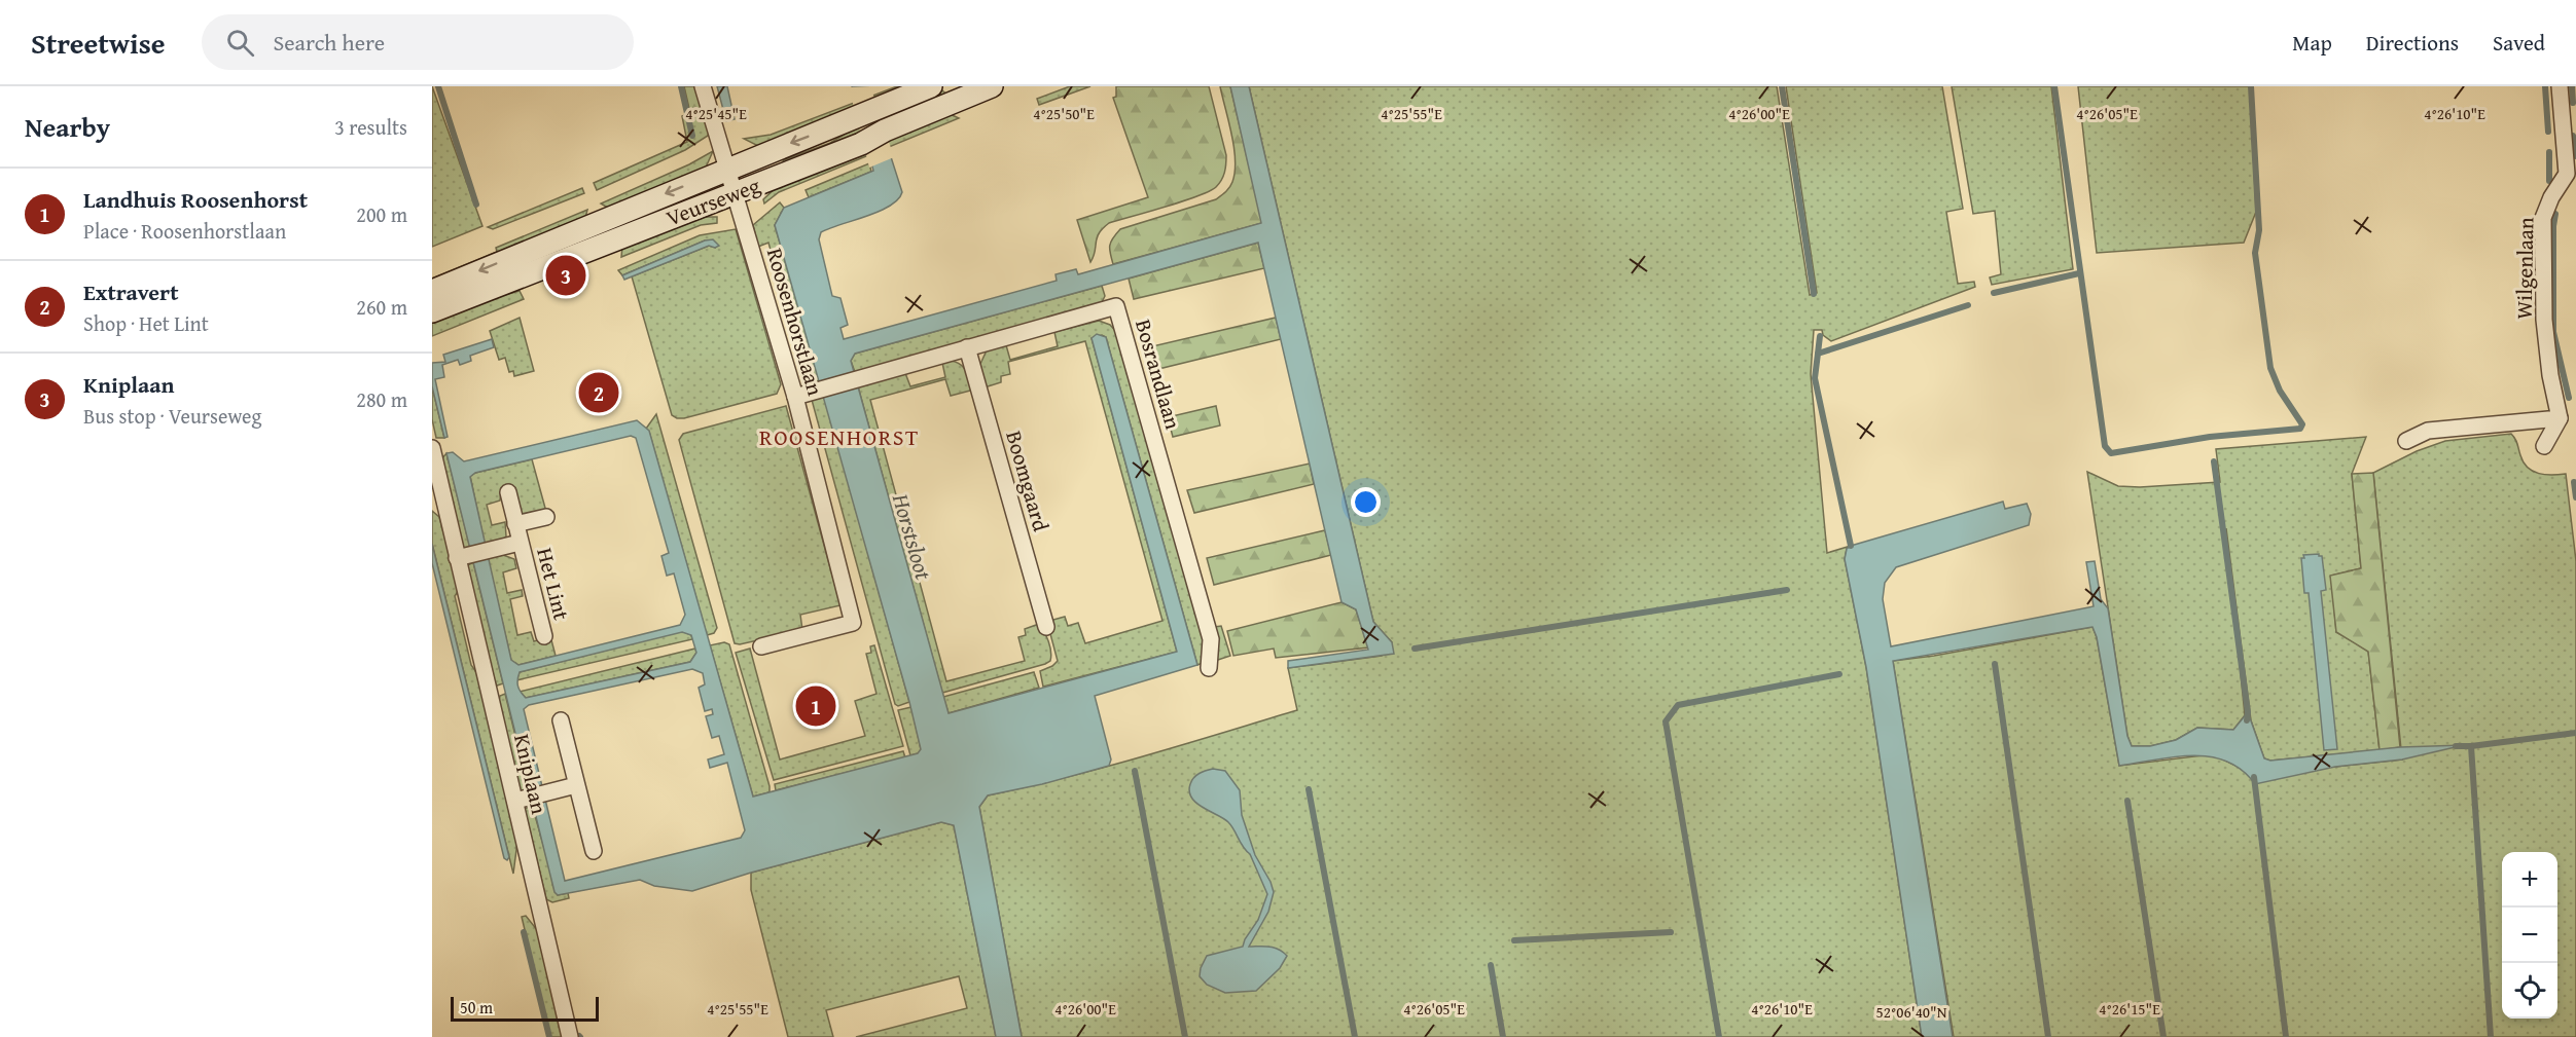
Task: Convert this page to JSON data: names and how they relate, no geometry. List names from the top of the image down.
{
  "streets": {
    "main road": ["Veurseweg"],
    "street": [
      "Wilgenlaan",
      "Roosenhorstlaan",
      "Bosrandlaan",
      "Boomgaard",
      "Het Lint",
      "Kniplaan"
    ]
  },
  "crossings": [
    ["Veurseweg", "Roosenhorstlaan"],
    ["Roosenhorstlaan", "Bosrandlaan"],
    ["Bosrandlaan", "Boomgaard"],
    ["Het Lint", "Kniplaan"]
  ],
  "districts": ["ROOSENHORST"],
  "water": ["Horstsloot"],
  "scale_bar": "50 m",
  "page": {
    "header": "Streetwise",
    "search": "Search here",
    "nav": ["Map", "Directions", "Saved"],
    "heading": ["Nearby", "3 results"],
    "list": [
      {
        "mark": "1",
        "name": "Landhuis Roosenhorst",
        "note": "Place · Roosenhorstlaan",
        "value": "200 m"
      },
      {
        "mark": "2",
        "name": "Extravert",
        "note": "Shop · Het Lint",
        "value": "260 m"
      },
      {
        "mark": "3",
        "name": "Kniplaan",
        "note": "Bus stop · Veurseweg",
        "value": "280 m"
      }
    ],
    "pins": ["3", "2", "1"],
    "map_buttons": ["+", "−"],
    "scale": "50 m"
  },
  "coordinates": [
    "4°25'45\"E",
    "4°25'50\"E",
    "4°25'55\"E",
    "4°26'00\"E",
    "4°26'05\"E",
    "4°26'10\"E",
    "4°26'15\"E",
    "52°06'40\"N"
  ]
}
